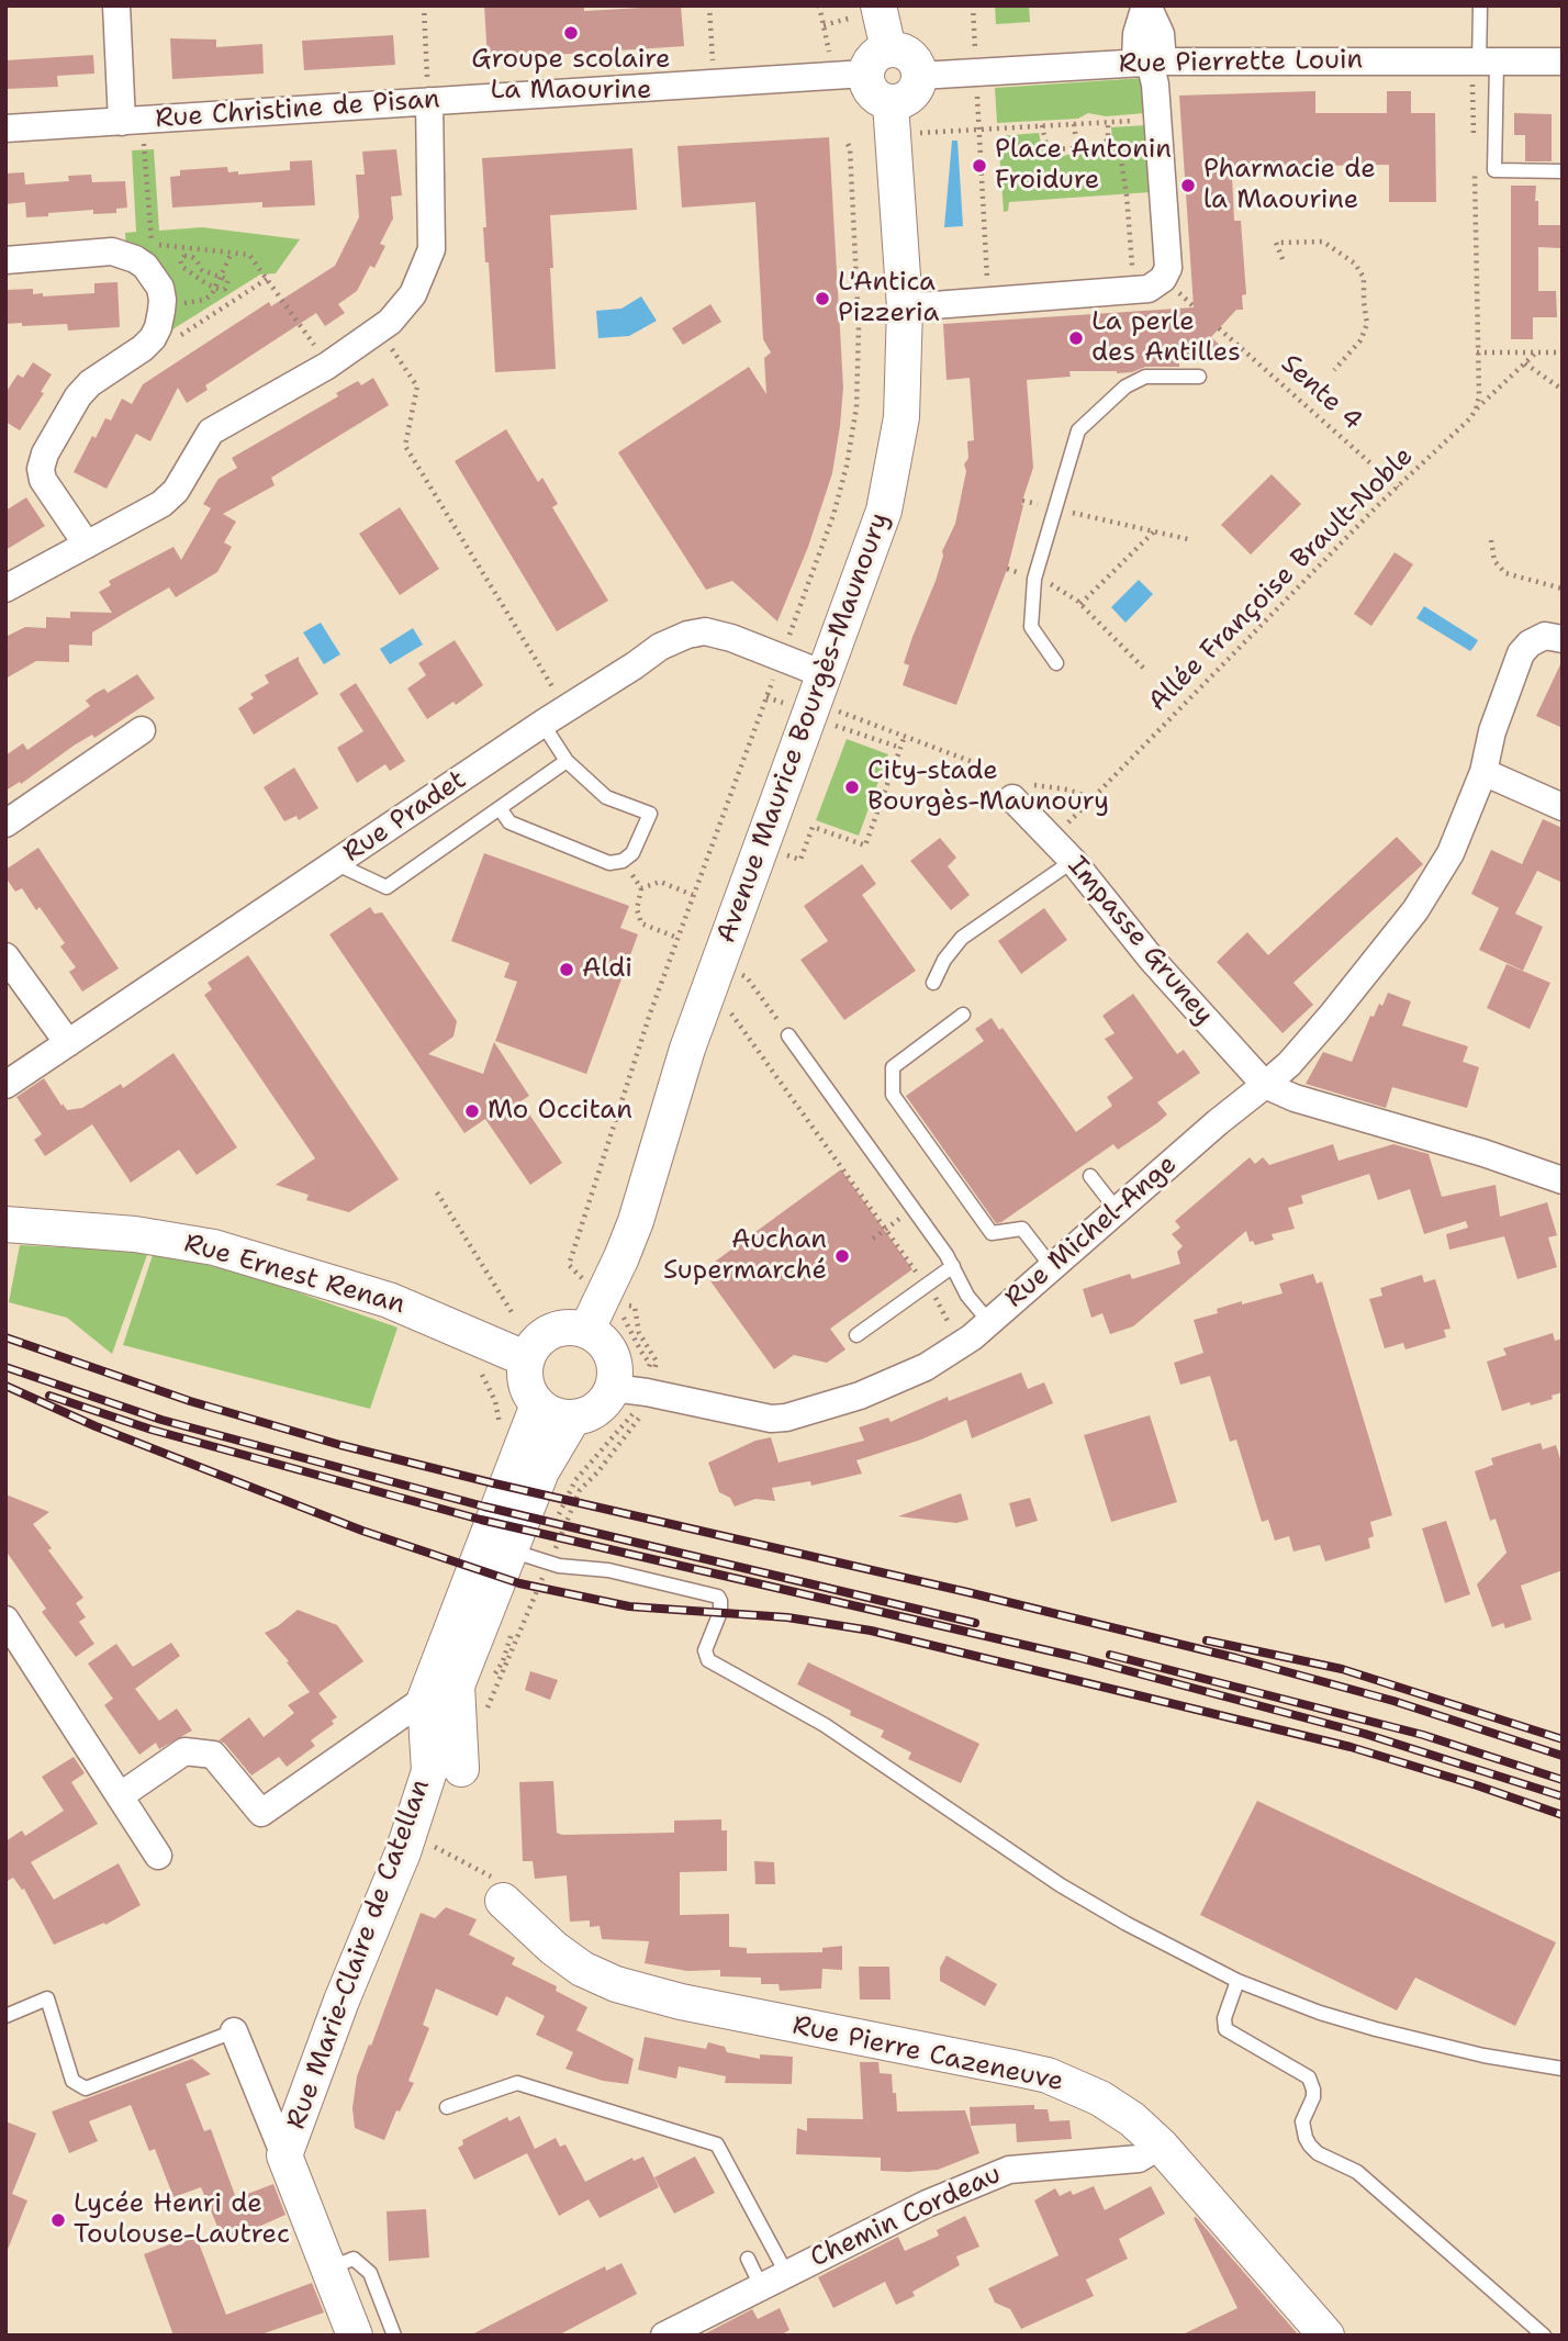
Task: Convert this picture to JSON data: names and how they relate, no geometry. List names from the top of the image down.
{
  "streets": {
    "street": [
      "Rue Pierrette Louin",
      "Rue Christine de Pisan",
      "Avenue Maurice Bourgès-Maunoury",
      "Rue Pradet",
      "Impasse Gruney",
      "Rue Michel-Ange",
      "Rue Ernest Renan",
      "Rue Marie-Claire de Catellan",
      "Rue Pierre Cazeneuve",
      "Chemin Cordeau"
    ],
    "path": ["Sente 4", "Allée Françoise Brault-Noble"]
  },
  "crossings": [
    ["Rue Pierrette Louin", "Rue Christine de Pisan"],
    ["Rue Pierrette Louin", "Avenue Maurice Bourgès-Maunoury"],
    ["Rue Christine de Pisan", "Avenue Maurice Bourgès-Maunoury"],
    ["Sente 4", "Allée Françoise Brault-Noble"],
    ["Allée Françoise Brault-Noble", "Impasse Gruney"],
    ["Avenue Maurice Bourgès-Maunoury", "Rue Pradet"],
    ["Avenue Maurice Bourgès-Maunoury", "Rue Michel-Ange"],
    ["Avenue Maurice Bourgès-Maunoury", "Rue Ernest Renan"],
    ["Avenue Maurice Bourgès-Maunoury", "Rue Marie-Claire de Catellan"],
    ["Impasse Gruney", "Rue Michel-Ange"],
    ["Rue Michel-Ange", "Rue Ernest Renan"],
    ["Rue Michel-Ange", "Rue Marie-Claire de Catellan"],
    ["Rue Ernest Renan", "Rue Marie-Claire de Catellan"],
    ["Rue Pierre Cazeneuve", "Chemin Cordeau"]
  ],
  "places": [
    "Groupe scolaire La Maourine",
    "Place Antonin Froidure",
    "Pharmacie de la Maourine",
    "L'Antica Pizzeria",
    "La perle des Antilles",
    "City-stade Bourgès-Maunoury",
    "Aldi",
    "Mo Occitan",
    "Auchan Supermarché",
    "Lycée Henri de Toulouse-Lautrec"
  ]
}
